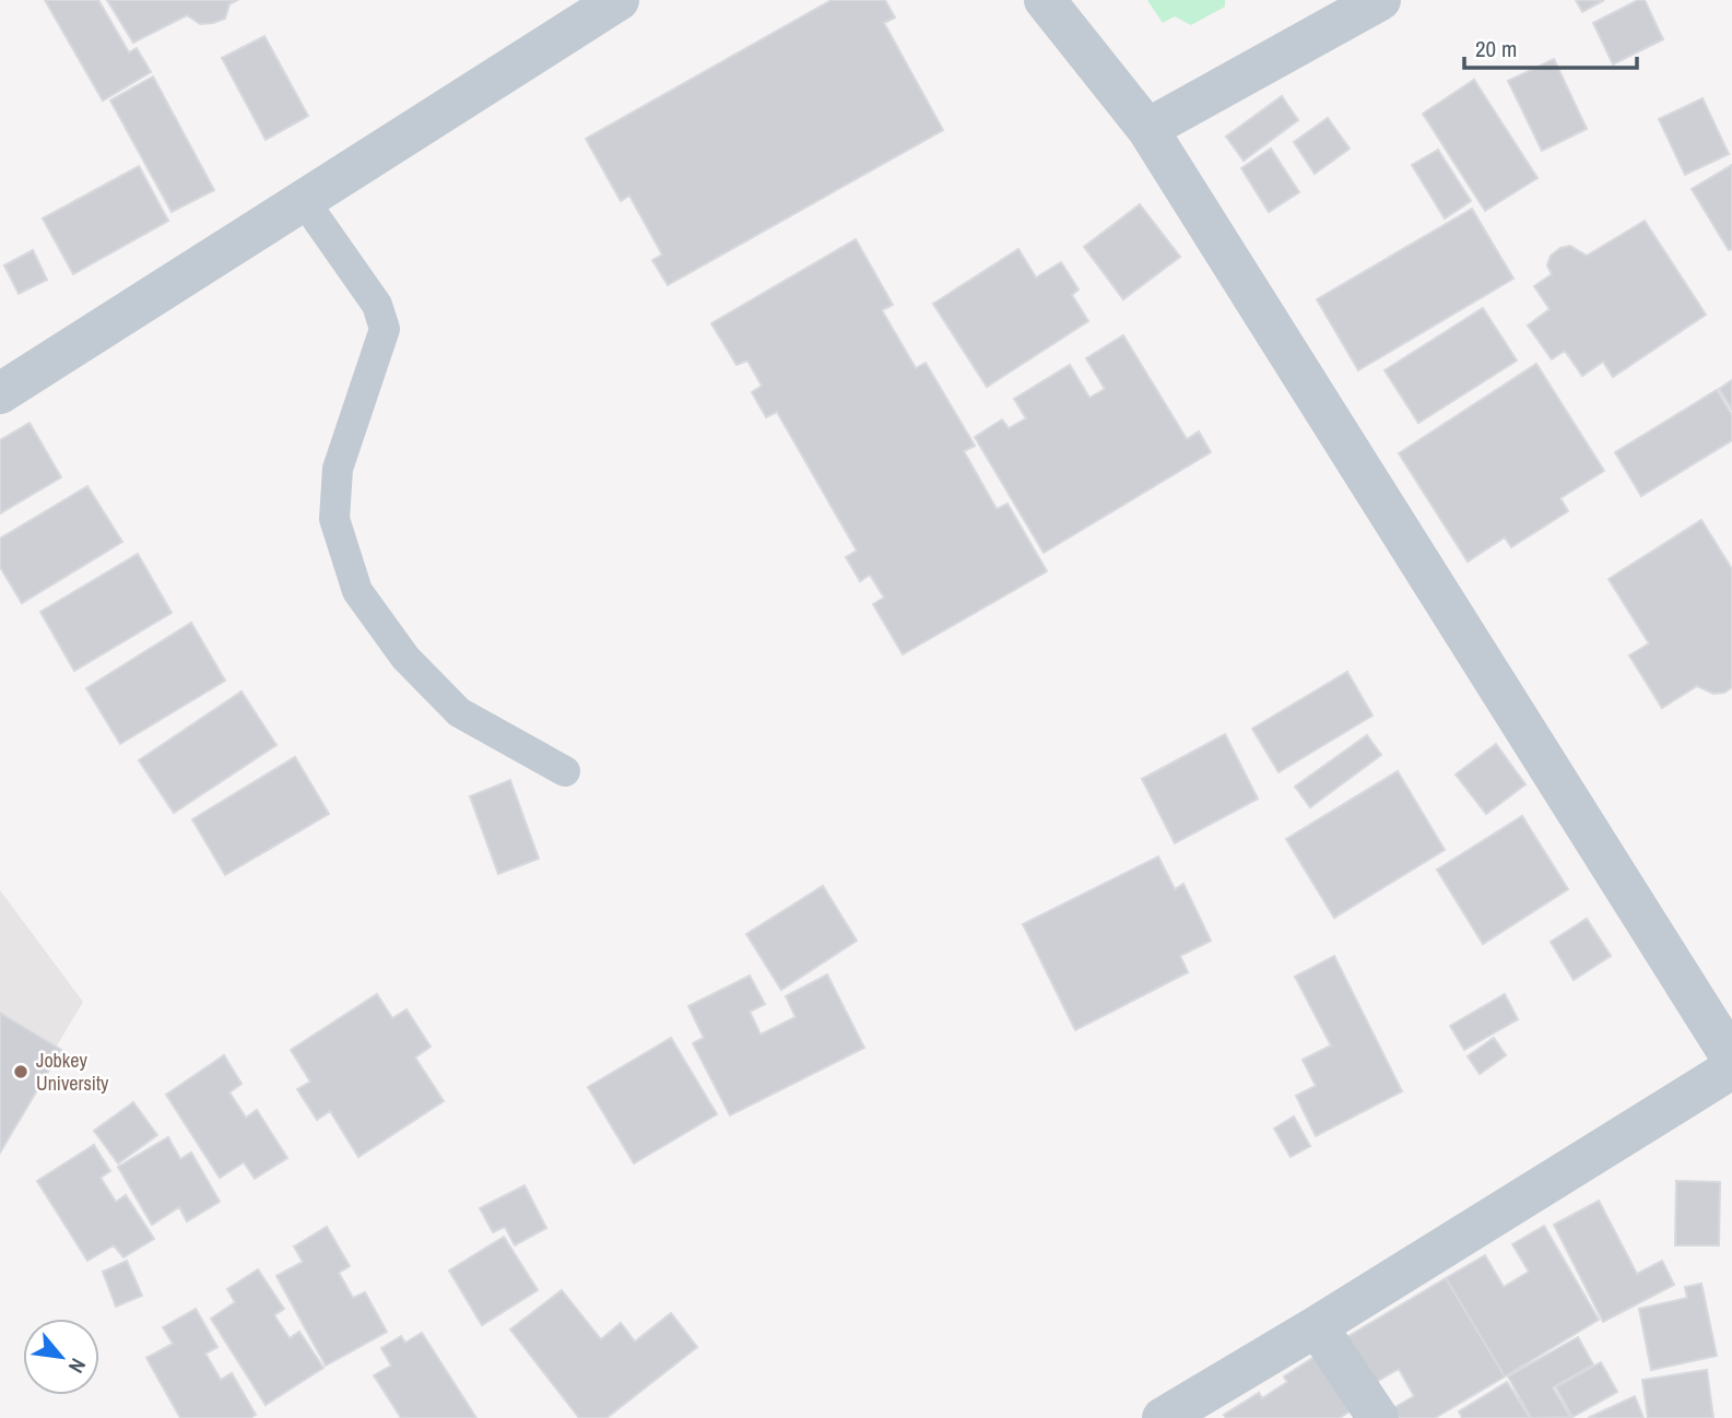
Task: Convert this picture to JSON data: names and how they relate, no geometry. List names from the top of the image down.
{
  "places": ["Jobkey University"],
  "scale_bar": "20 m",
  "north": "bottom right"
}
